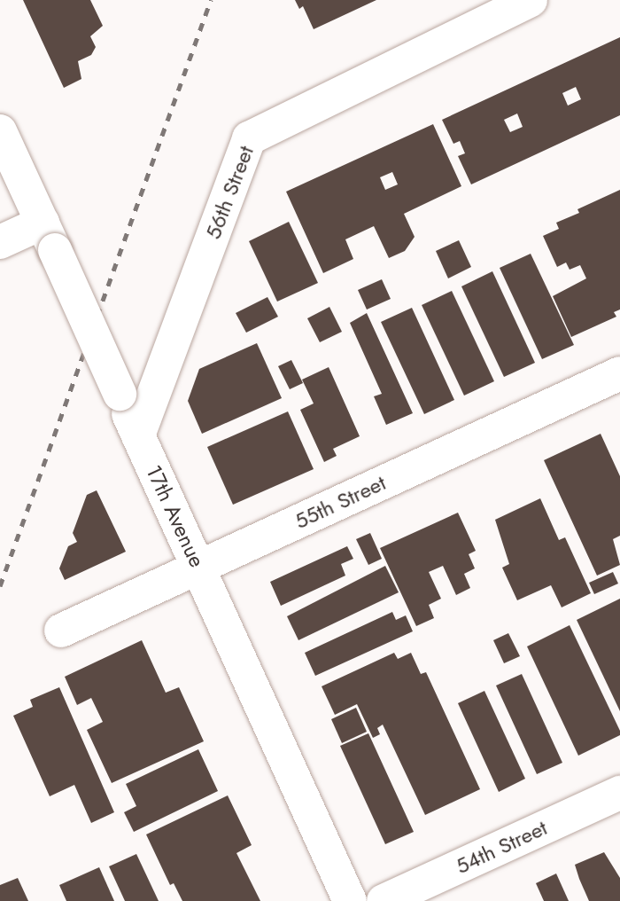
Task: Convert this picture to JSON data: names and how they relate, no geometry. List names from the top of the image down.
{
  "streets": {
    "street": [
      "56th Street",
      "55th Street",
      "17th Avenue",
      "54th Street"
    ]
  },
  "crossings": [
    ["56th Street", "17th Avenue"],
    ["55th Street", "17th Avenue"]
  ]
}
